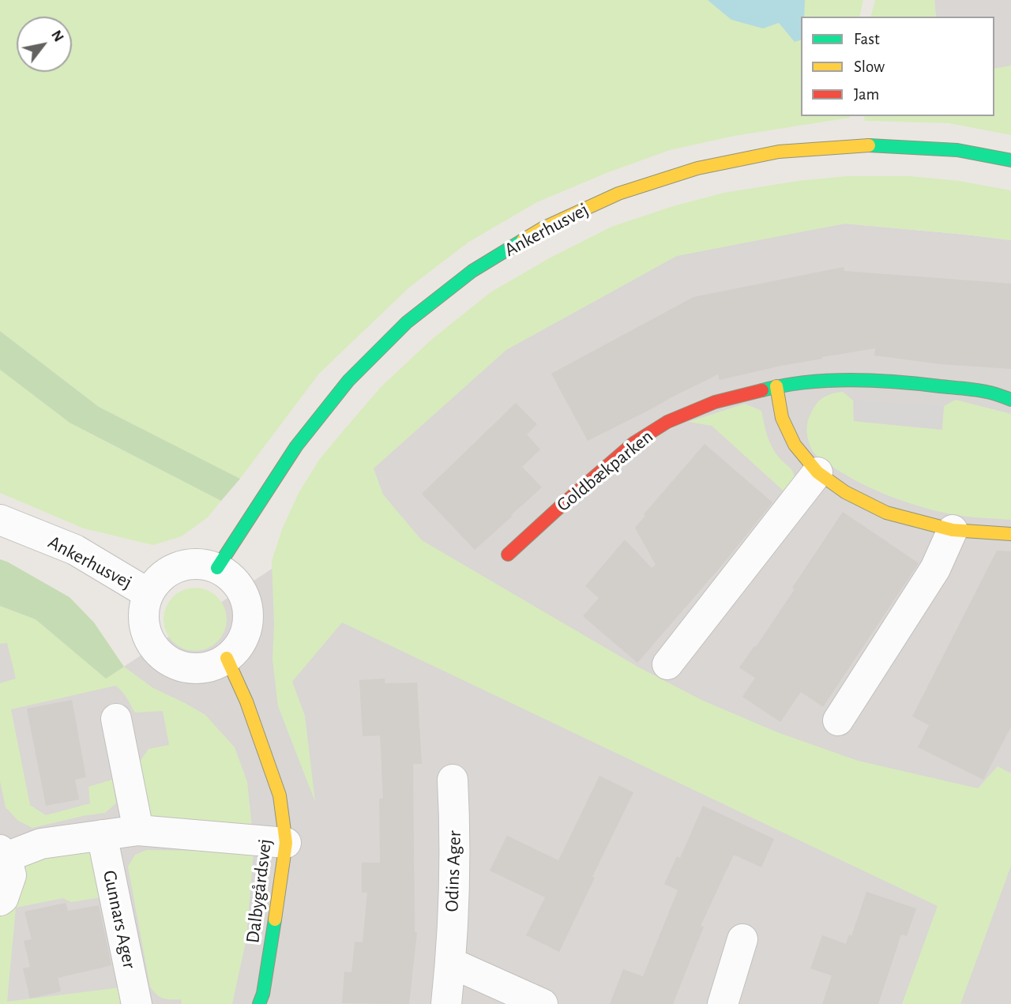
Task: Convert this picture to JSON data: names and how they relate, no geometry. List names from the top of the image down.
{
  "streets": {
    "street": [
      "Ankerhusvej",
      "Goldbækparken",
      "Odins Ager",
      "Dalbygårdsvej",
      "Gunnars Ager"
    ]
  },
  "crossings": [
    ["Ankerhusvej", "Dalbygårdsvej"]
  ],
  "legend": ["Fast", "Slow", "Jam"],
  "north": "top right"
}
